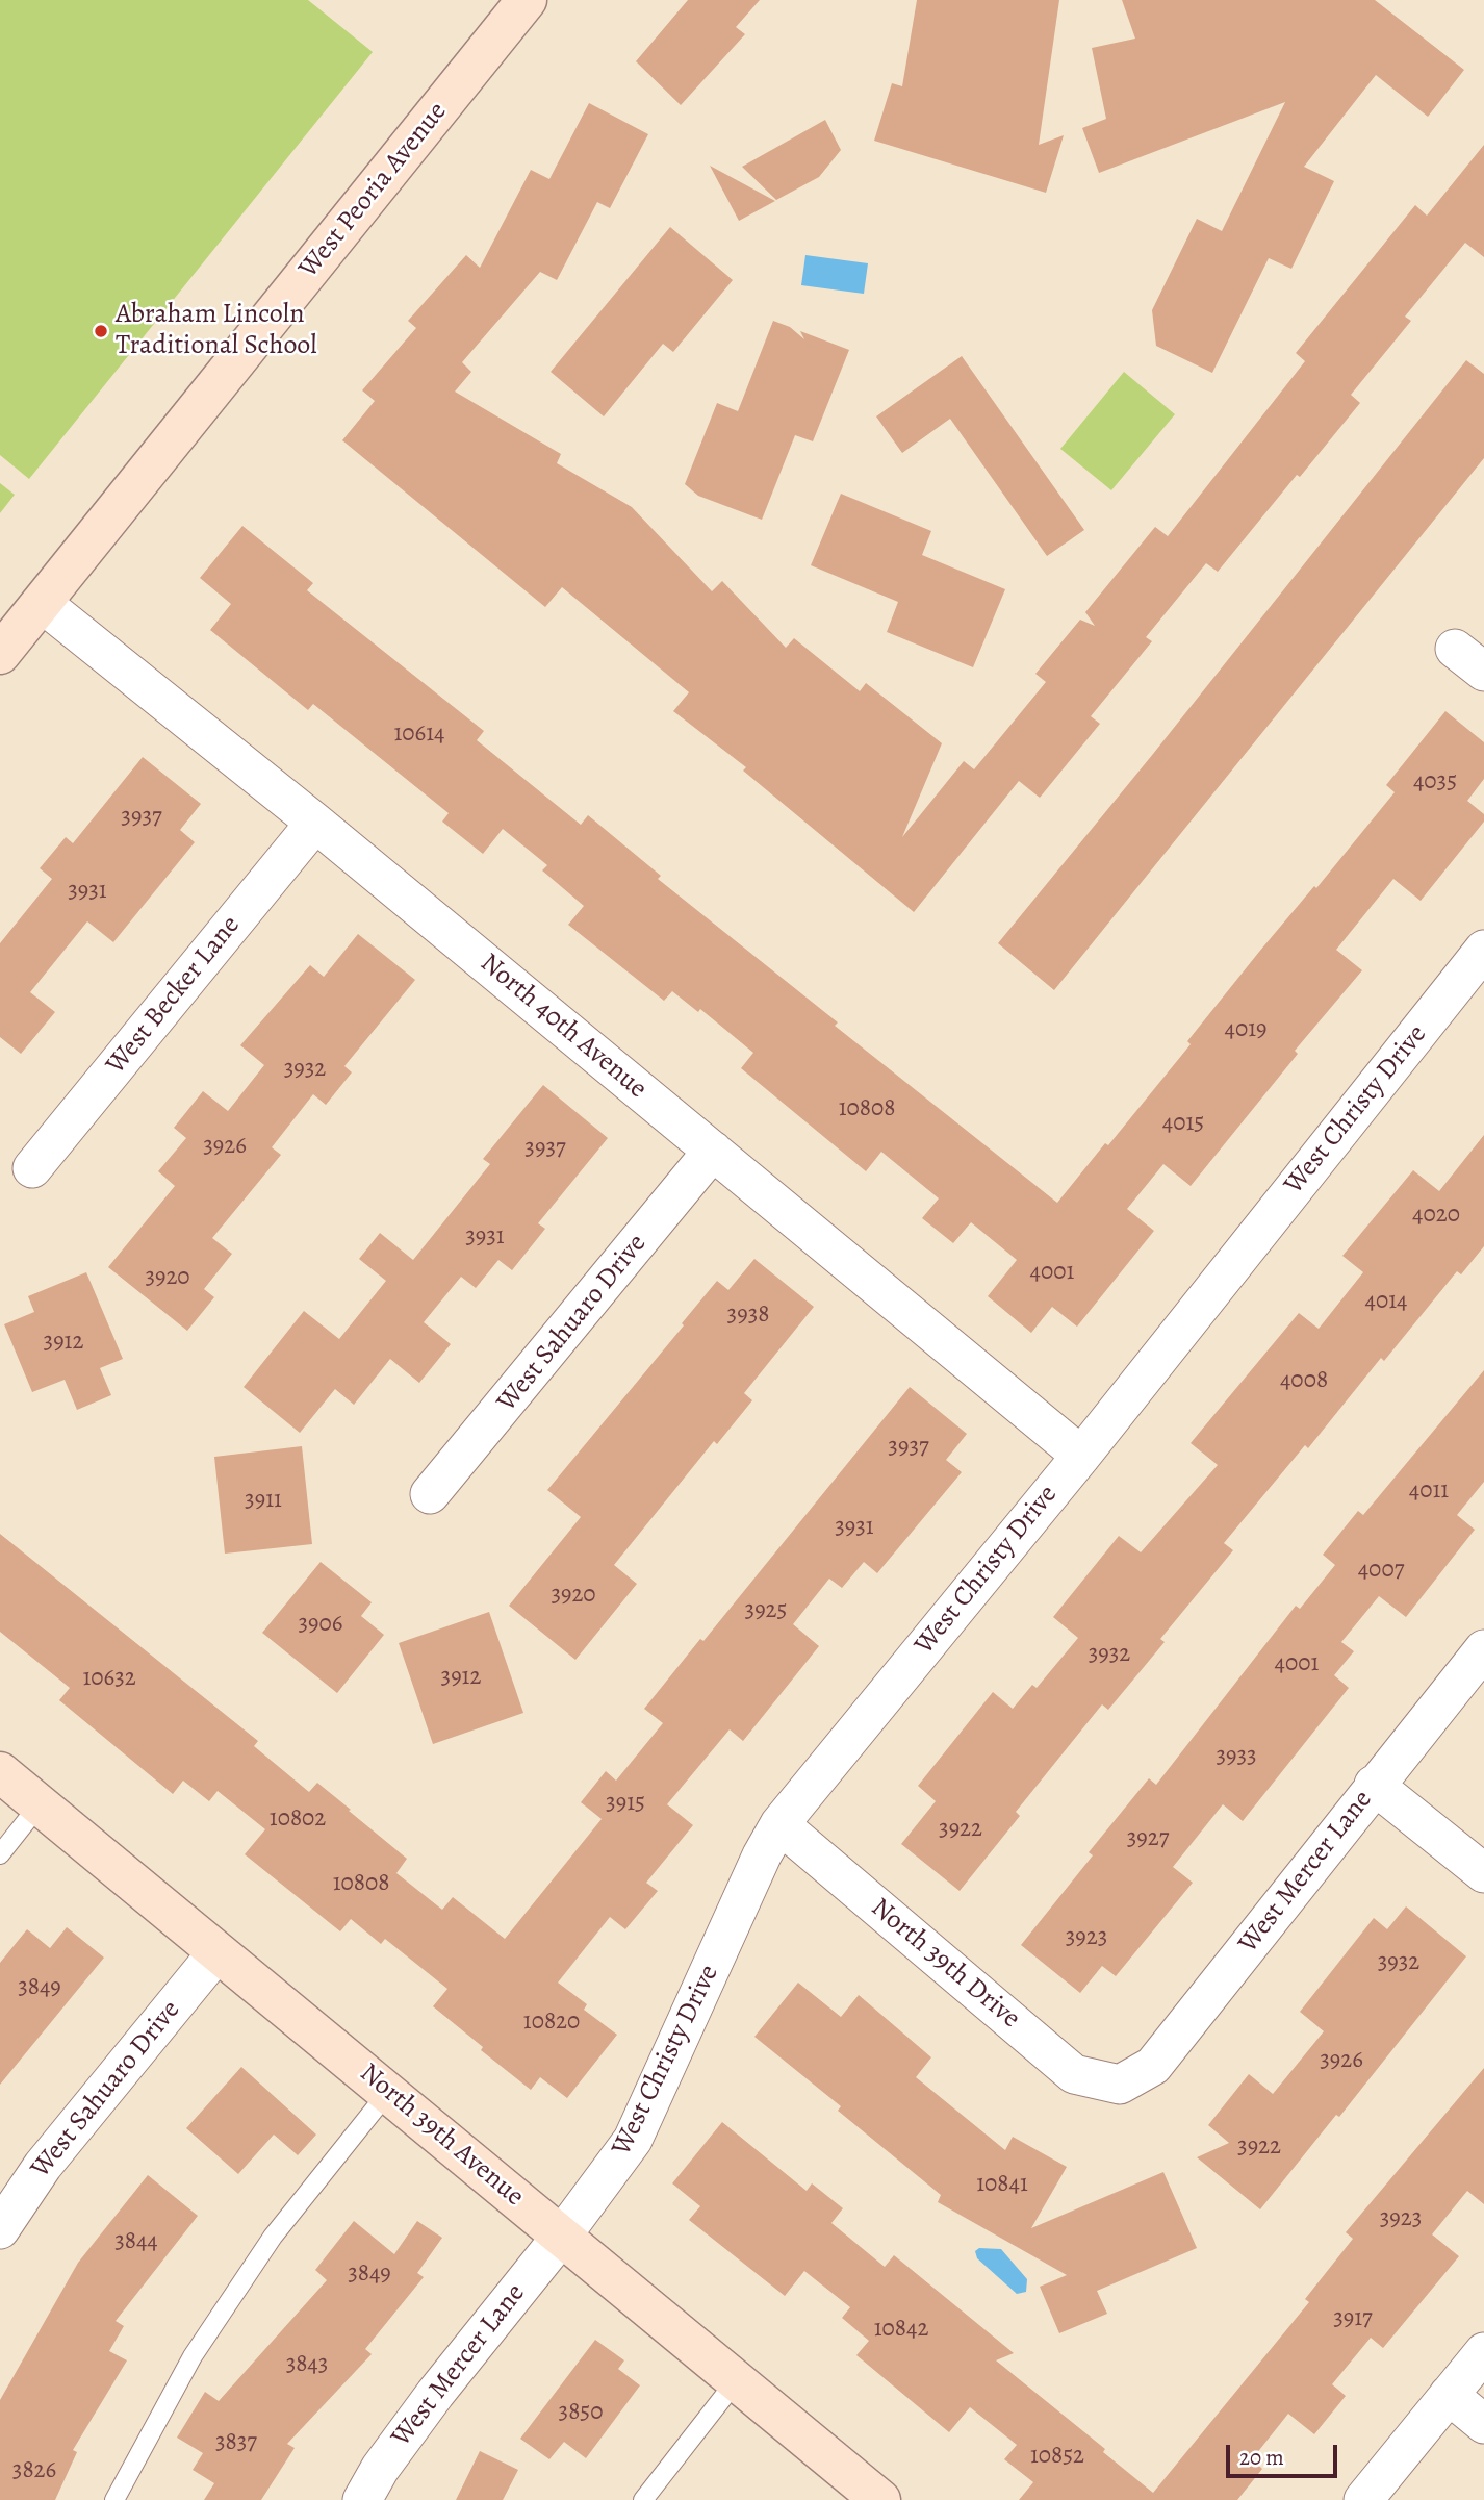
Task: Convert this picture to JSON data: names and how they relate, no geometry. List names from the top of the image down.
{
  "streets": {
    "street": [
      "West Peoria Avenue",
      "West Becker Lane",
      "North 40th Avenue",
      "West Christy Drive",
      "West Sahuaro Drive",
      "West Mercer Lane",
      "North 39th Drive",
      "North 39th Avenue"
    ]
  },
  "crossings": [
    ["West Peoria Avenue", "North 40th Avenue"],
    ["West Becker Lane", "North 40th Avenue"],
    ["North 40th Avenue", "West Christy Drive"],
    ["North 40th Avenue", "West Sahuaro Drive"],
    ["West Christy Drive", "West Mercer Lane"],
    ["West Christy Drive", "North 39th Drive"],
    ["West Christy Drive", "North 39th Avenue"],
    ["West Sahuaro Drive", "North 39th Avenue"],
    ["West Mercer Lane", "North 39th Drive"],
    ["West Mercer Lane", "North 39th Avenue"]
  ],
  "places": ["Abraham Lincoln Traditional School"],
  "house_numbers": [
    "10614",
    "4035",
    "3937",
    "3931",
    "4019",
    "3932",
    "10808",
    "4015",
    "3926",
    "3937",
    "4020",
    "3931",
    "4001",
    "3920",
    "4014",
    "3938",
    "3912",
    "4008",
    "3937",
    "4011",
    "3911",
    "3931",
    "4007",
    "3920",
    "3925",
    "3906",
    "3932",
    "4001",
    "3912",
    "10632",
    "3933",
    "3915",
    "10802",
    "3922",
    "3927",
    "10808",
    "3923",
    "3932",
    "3849",
    "10820",
    "3926",
    "3922",
    "10841",
    "3923",
    "3844",
    "3849",
    "3917",
    "10842",
    "3843",
    "3850",
    "3837",
    "10852",
    "3826"
  ],
  "scale_bar": "20 m"
}
